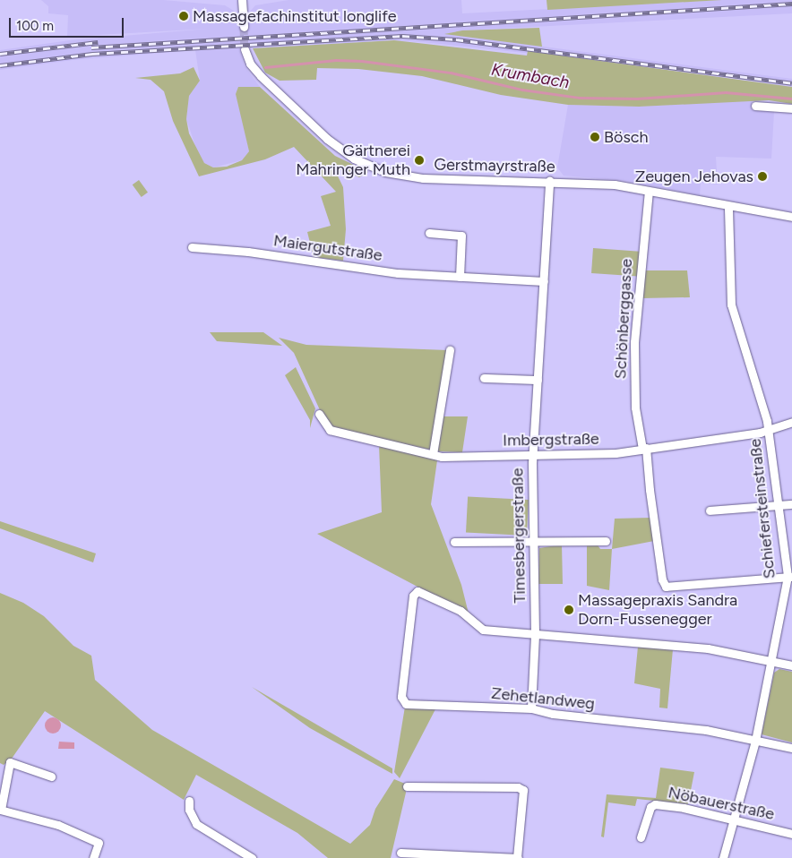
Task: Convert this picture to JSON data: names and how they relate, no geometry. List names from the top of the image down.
{
  "streets": {
    "street": [
      "Gerstmayrstraße",
      "Maiergutstraße",
      "Schönberggasse",
      "Imbergstraße",
      "Schiefersteinstraße",
      "Timesbergerstraße",
      "Zehetlandweg",
      "Nöbauerstraße"
    ]
  },
  "crossings": [
    ["Gerstmayrstraße", "Schönberggasse"],
    ["Gerstmayrstraße", "Schiefersteinstraße"],
    ["Gerstmayrstraße", "Timesbergerstraße"],
    ["Maiergutstraße", "Timesbergerstraße"],
    ["Schönberggasse", "Imbergstraße"],
    ["Schönberggasse", "Schiefersteinstraße"],
    ["Imbergstraße", "Schiefersteinstraße"],
    ["Imbergstraße", "Timesbergerstraße"],
    ["Schiefersteinstraße", "Zehetlandweg"],
    ["Schiefersteinstraße", "Nöbauerstraße"],
    ["Timesbergerstraße", "Zehetlandweg"]
  ],
  "water": ["Krumbach"],
  "places": [
    "Massagefachinstitut longlife",
    "Bösch",
    "Gärtnerei Mahringer Muth",
    "Zeugen Jehovas",
    "Massagepraxis Sandra Dorn-Fussenegger"
  ],
  "scale_bar": "100 m"
}
